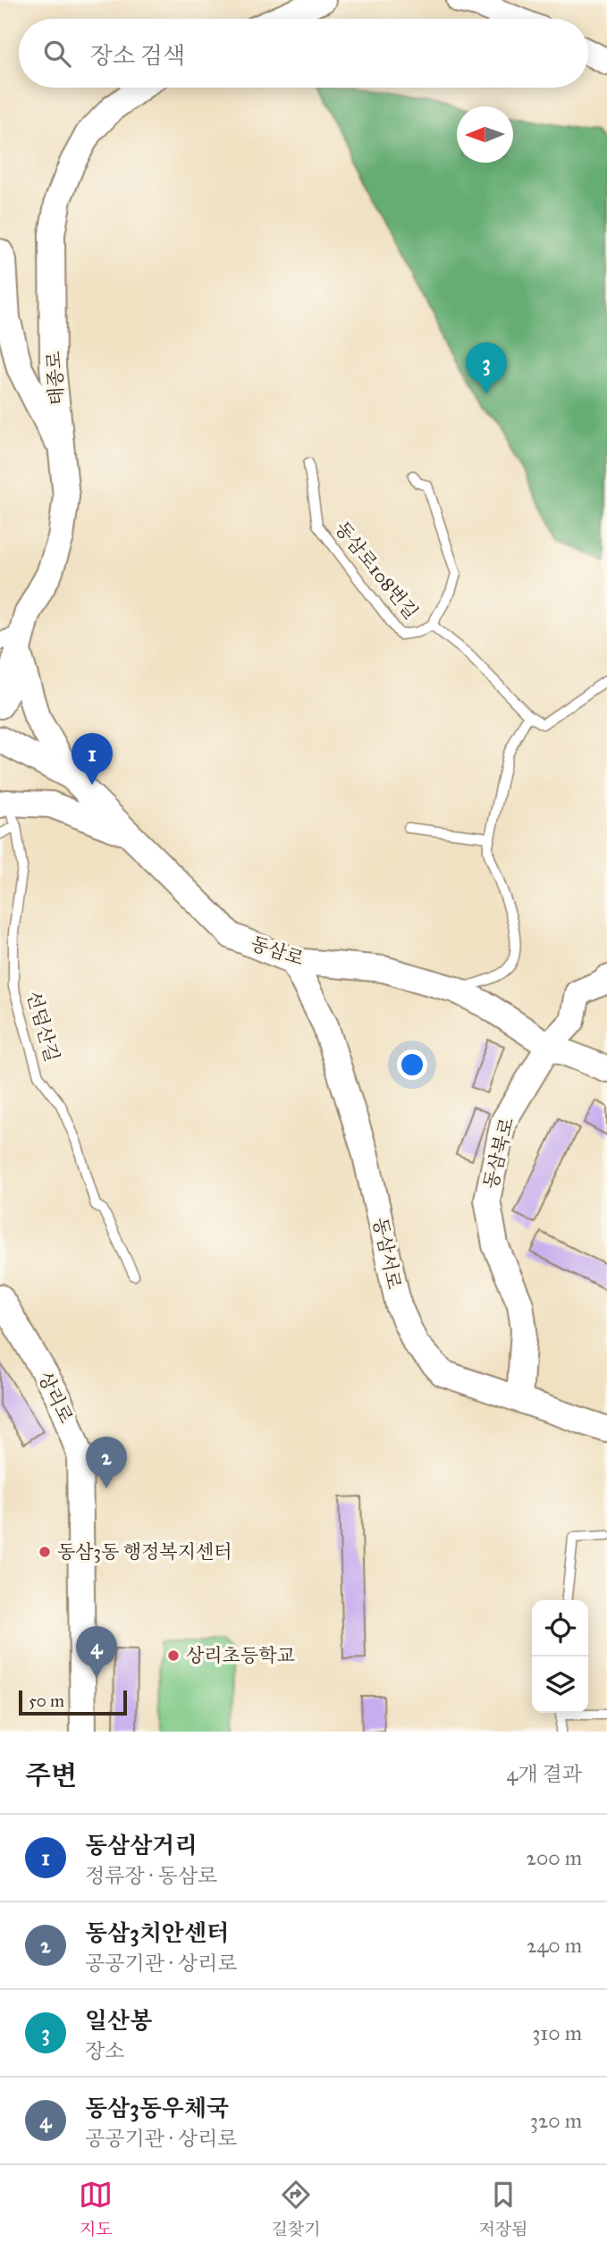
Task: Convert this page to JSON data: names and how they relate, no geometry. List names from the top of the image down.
{
  "streets": {
    "main road": [
      "태종로",
      "동삼로",
      "동삼북로",
      "동삼서로",
      "상리로"
    ],
    "lane": ["동삼로108번길", "선덤산길"]
  },
  "crossings": [
    ["동삼로", "동삼북로"],
    ["동삼로", "동삼서로"],
    ["동삼북로", "동삼서로"]
  ],
  "places": ["동삼3동 행정복지센터", "상리초등학교"],
  "scale_bar": "50 m",
  "north": "left",
  "page": {
    "search": "장소 검색",
    "pins": [
      "3",
      "1",
      "2",
      "4"
    ],
    "scale": "50 m",
    "heading": ["주변", "4개 결과"],
    "list": [
      {
        "mark": "1",
        "name": "동삼삼거리",
        "note": "정류장 · 동삼로",
        "value": "200 m"
      },
      {
        "mark": "2",
        "name": "동삼3치안센터",
        "note": "공공기관 · 상리로",
        "value": "240 m"
      },
      {
        "mark": "3",
        "name": "일산봉",
        "note": "장소",
        "value": "310 m"
      },
      {
        "mark": "4",
        "name": "동삼3동우체국",
        "note": "공공기관 · 상리로",
        "value": "320 m"
      }
    ],
    "nav": ["지도", "길찾기", "저장됨"]
  }
}
